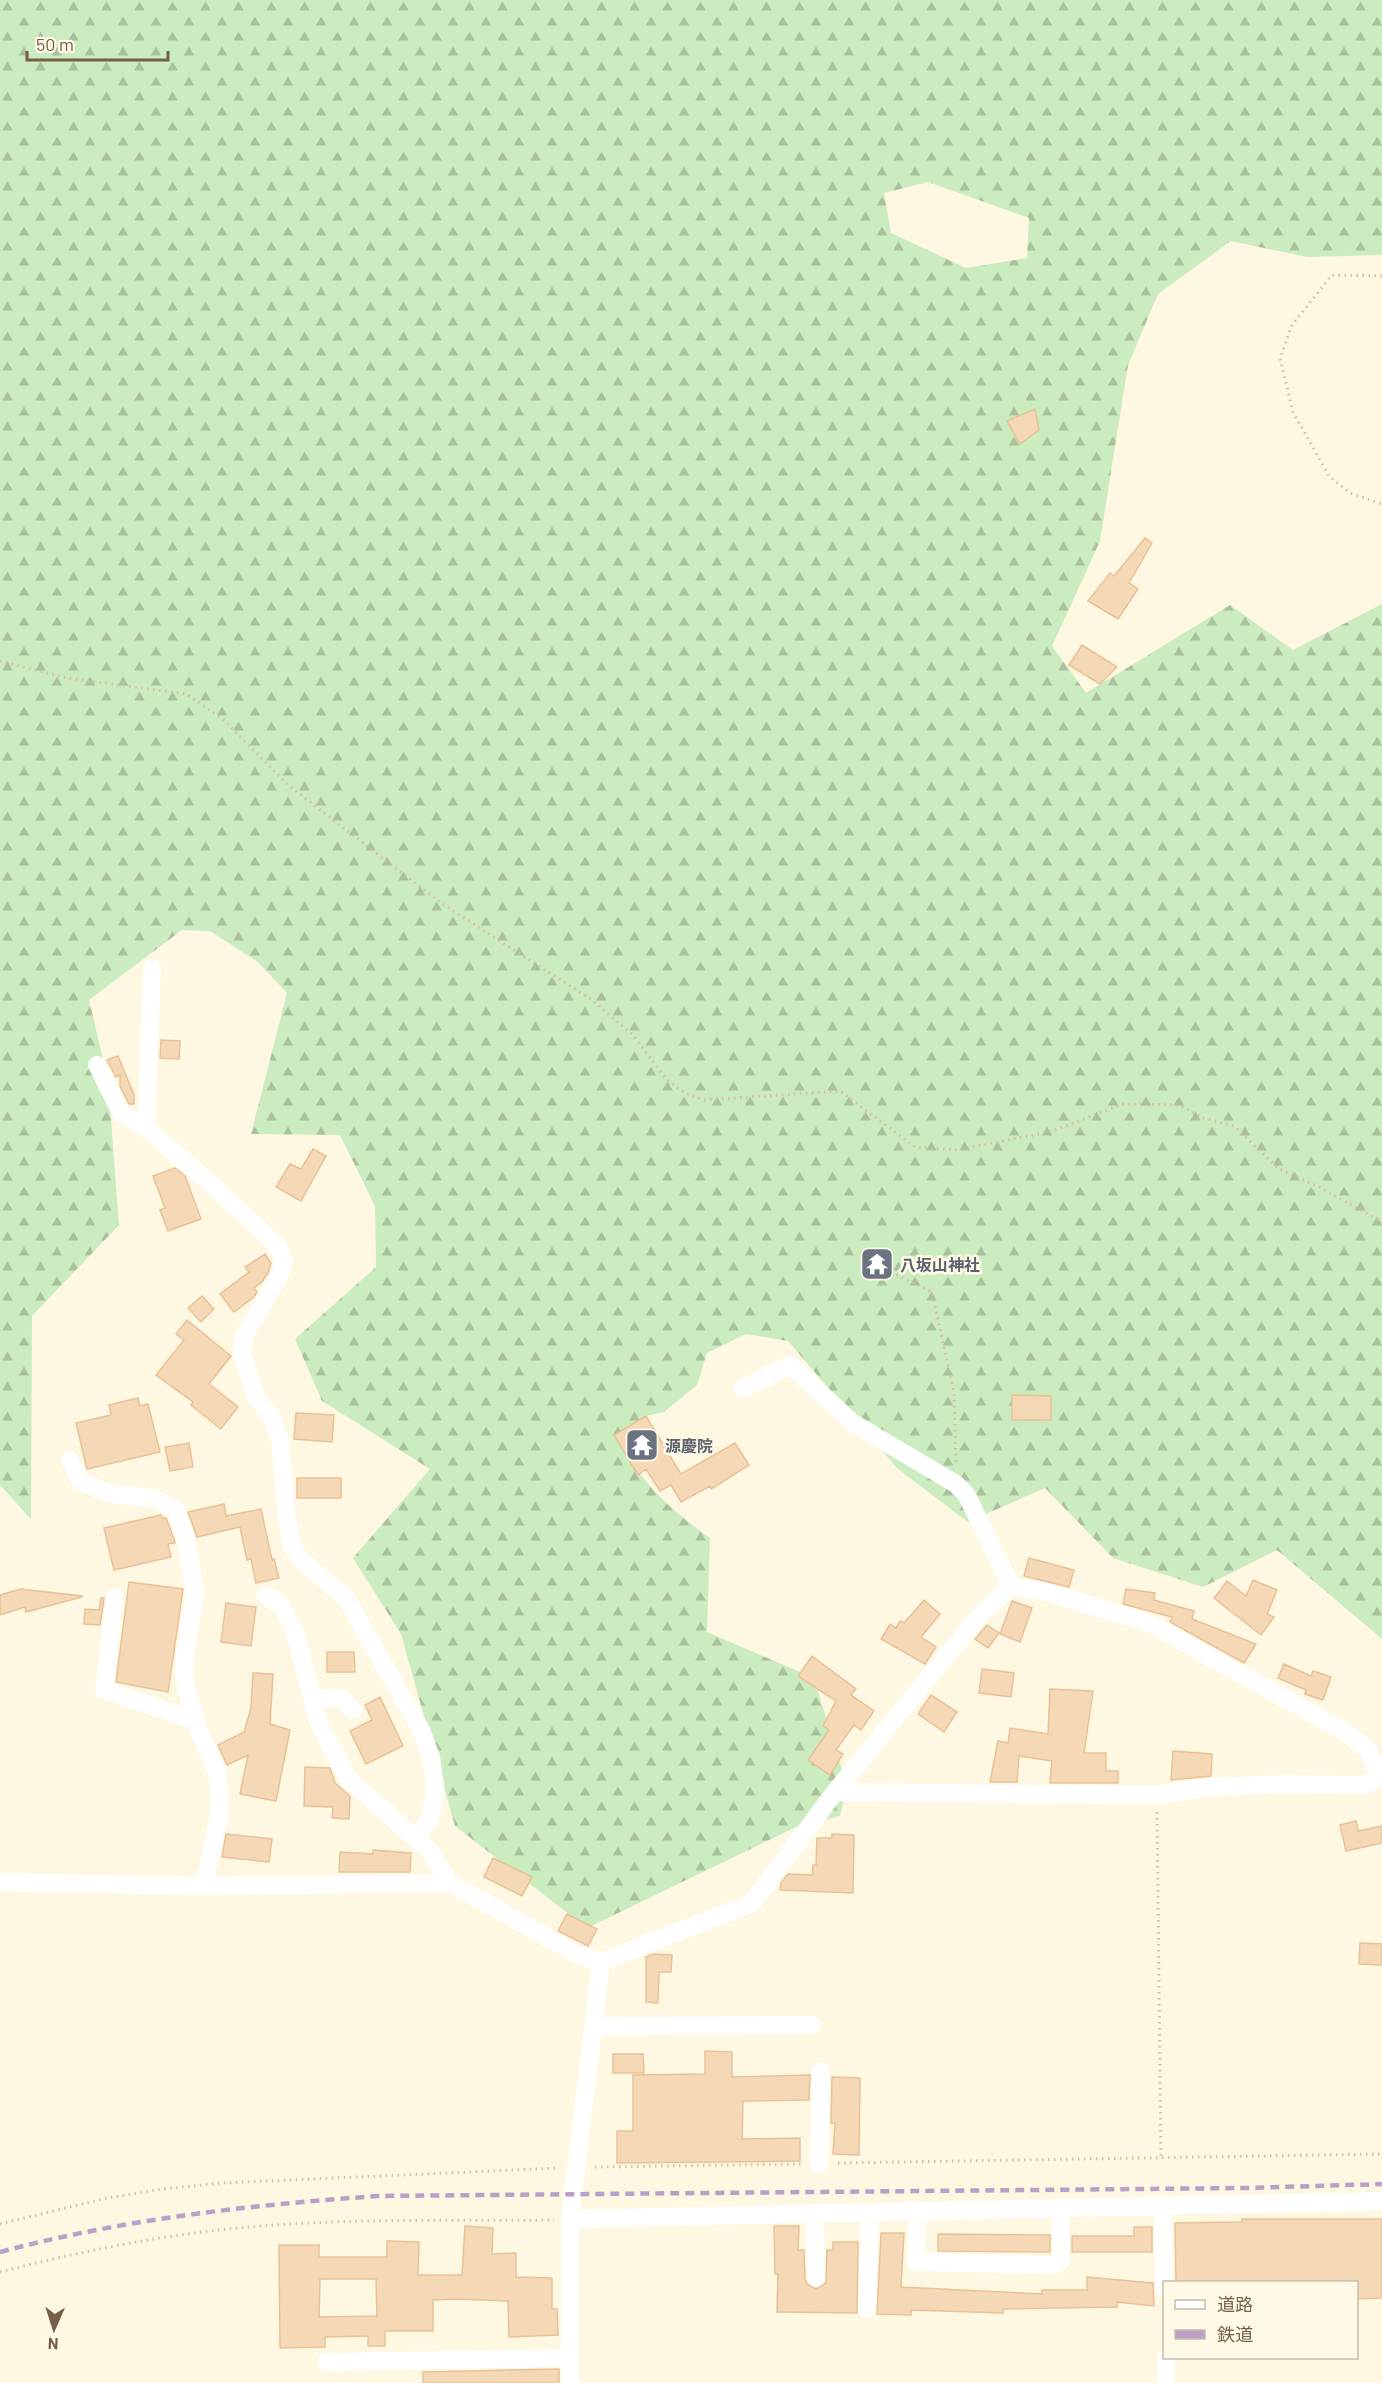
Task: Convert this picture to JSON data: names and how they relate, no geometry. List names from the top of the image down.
{
  "places": {
    "temple": ["八坂山神社", "源慶院"]
  },
  "legend": ["道路", "鉄道"],
  "scale_bar": "50 m",
  "north": "bottom"
}
